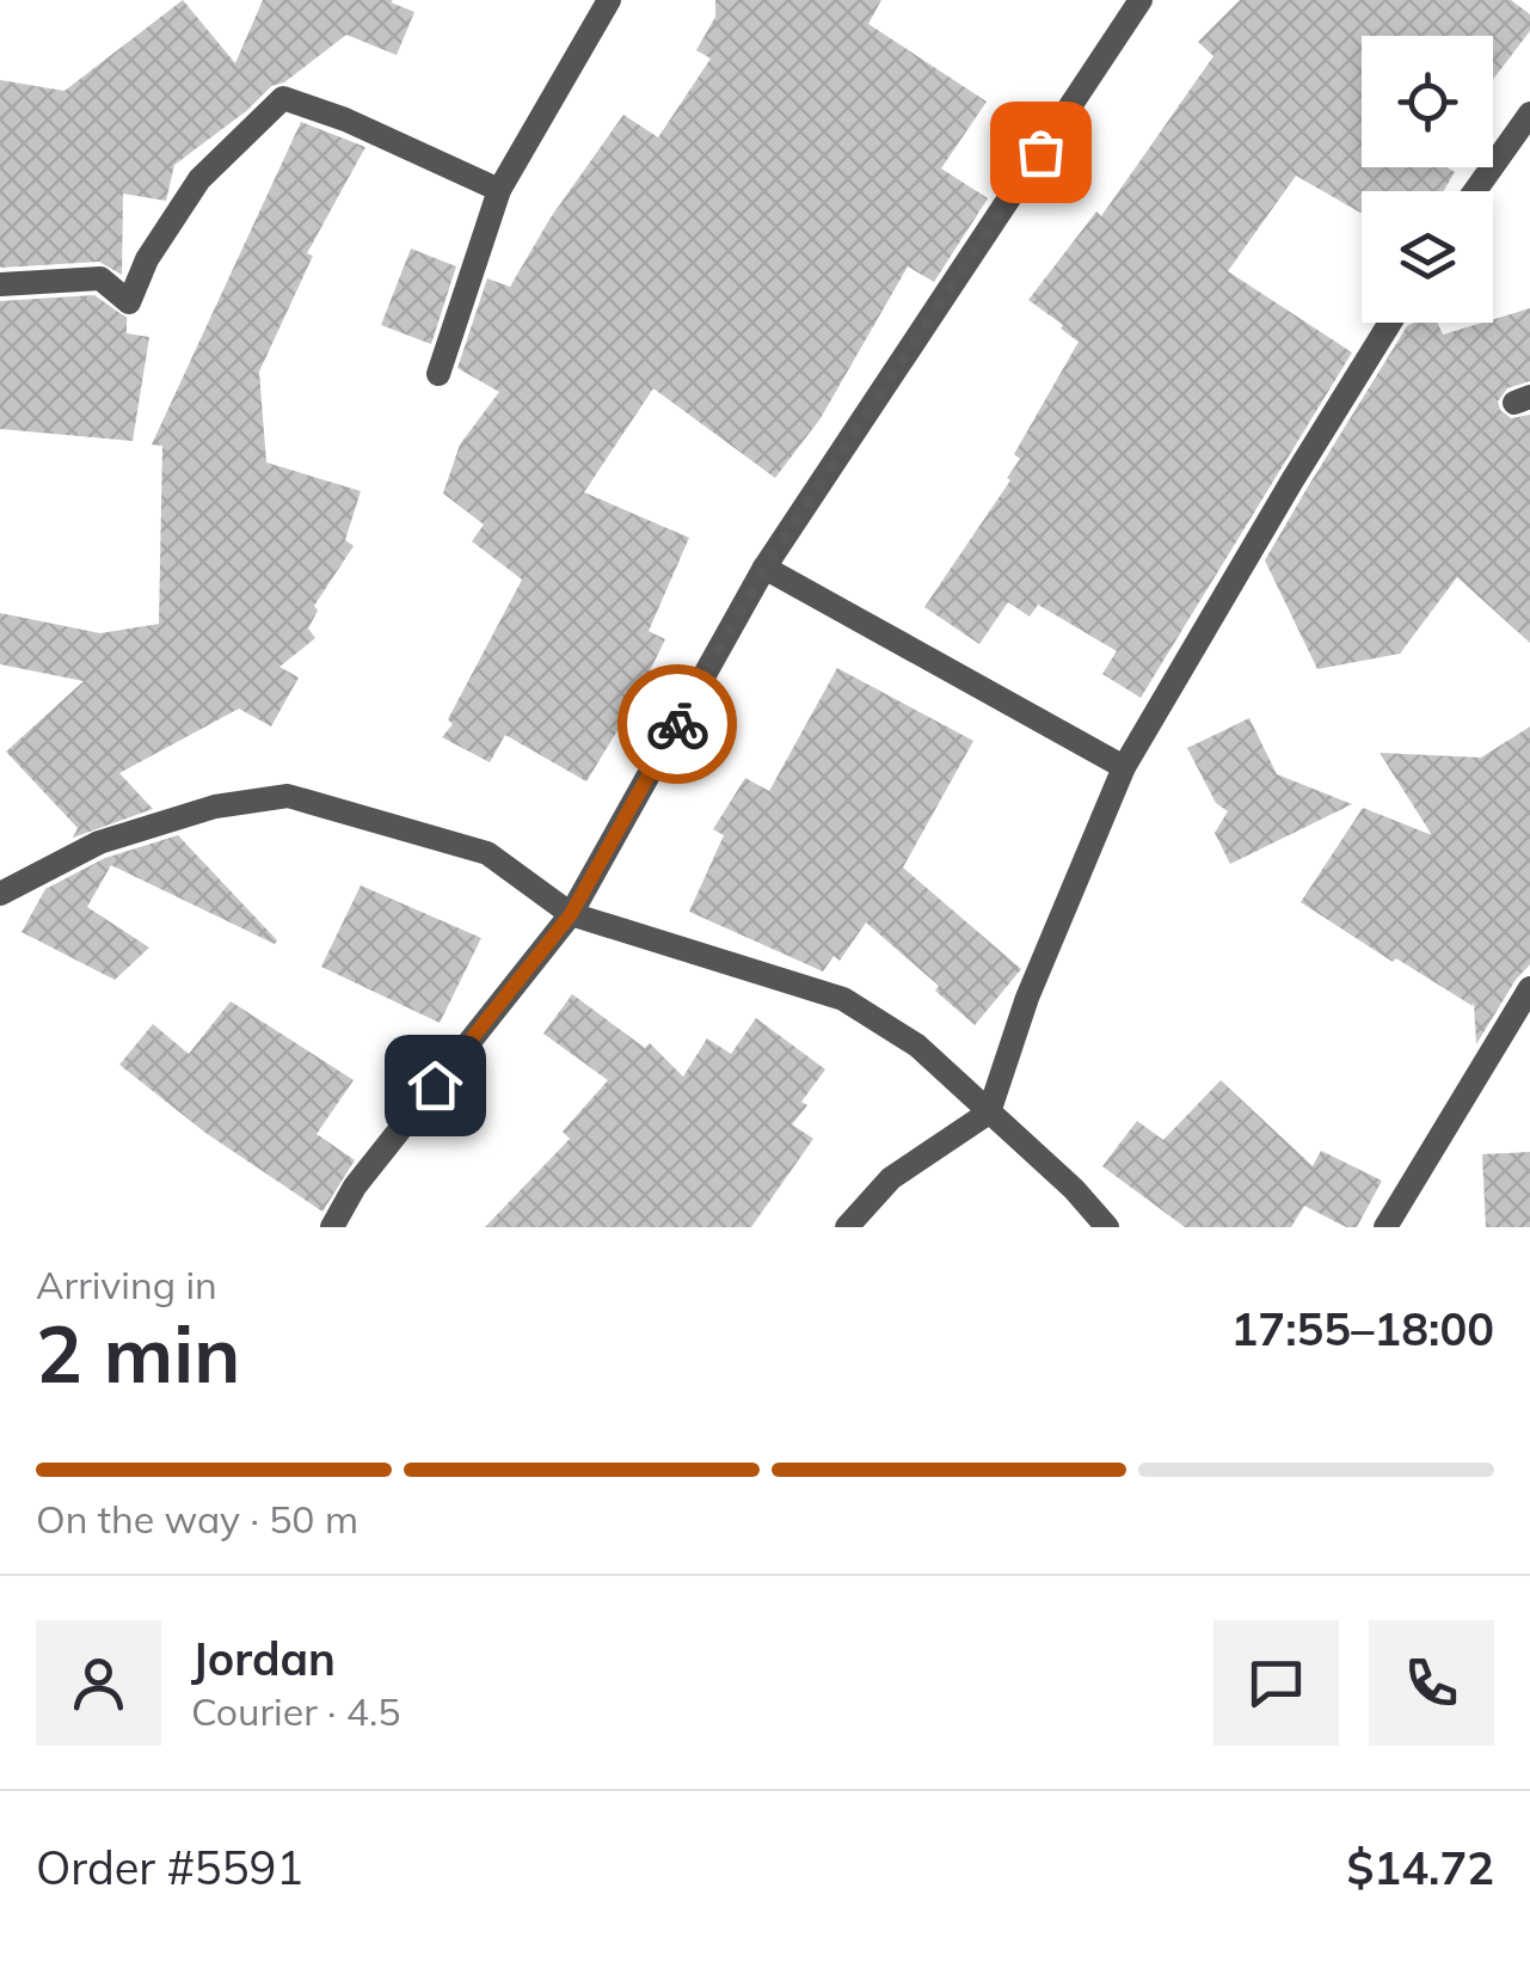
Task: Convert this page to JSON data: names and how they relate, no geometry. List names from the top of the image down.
{
  "page": {
    "heading": ["2 min", "Arriving in", "17:55–18:00"],
    "panel": [
      "Jordan",
      "Courier · 4.5",
      "Order #5591",
      "$14.72"
    ],
    "bar": "On the way · 50 m"
  }
}
